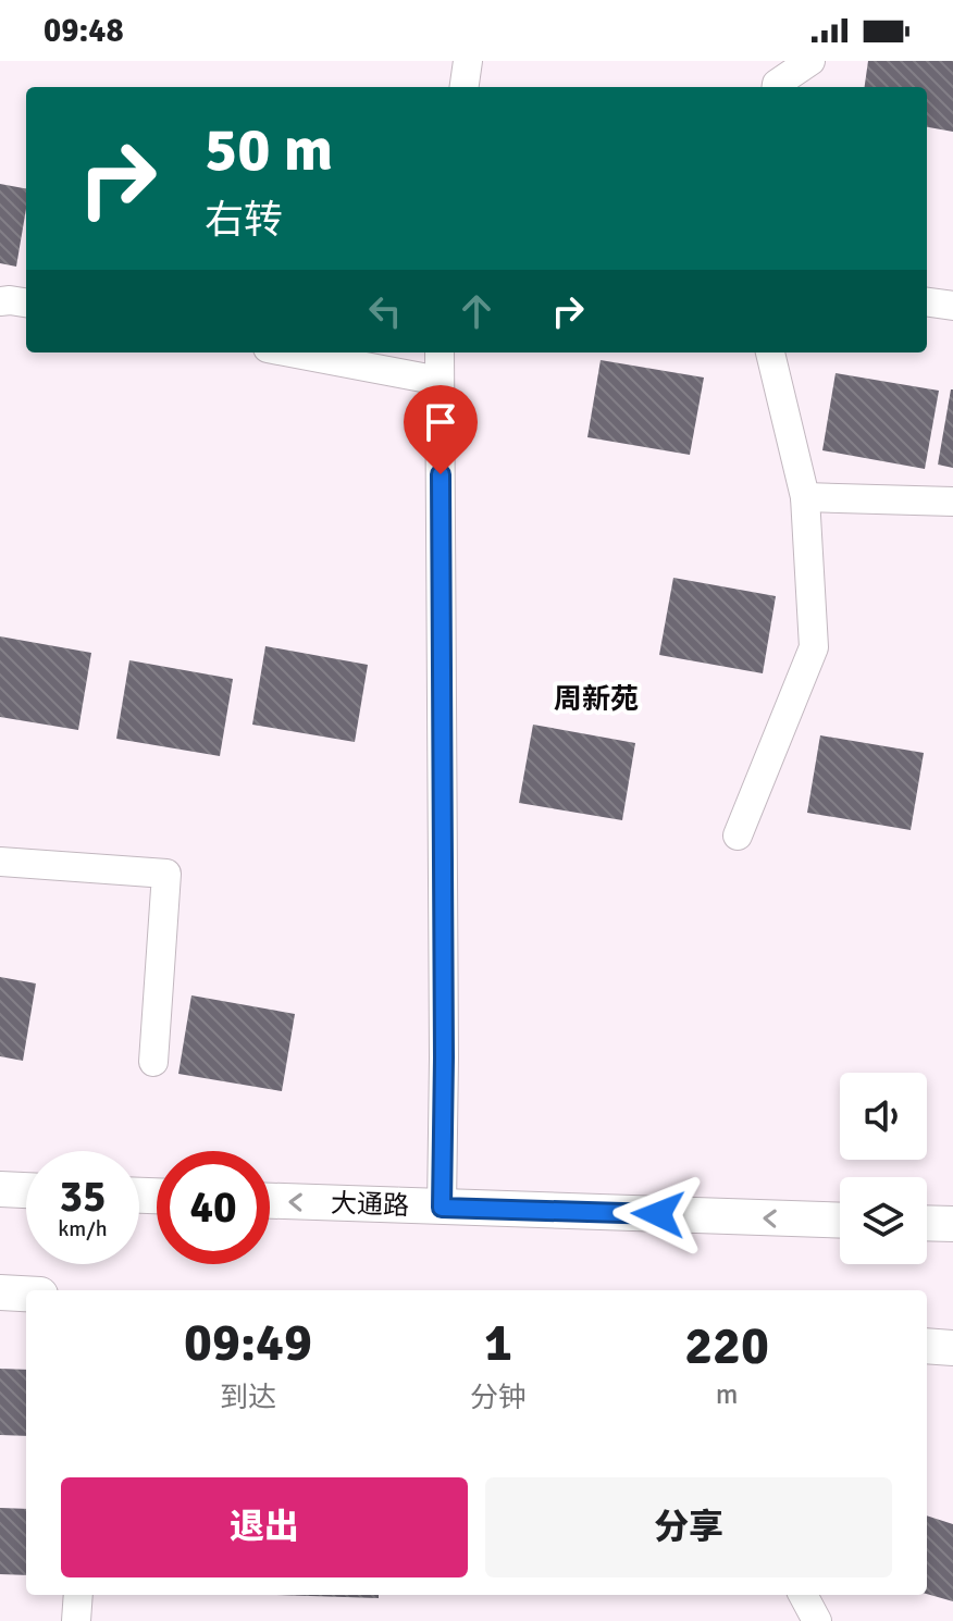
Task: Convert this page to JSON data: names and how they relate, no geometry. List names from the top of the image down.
{
  "streets": {
    "street": ["大通路"]
  },
  "one_way": ["大通路"],
  "districts": ["周新苑"],
  "page": {
    "status": "09:48",
    "turn": ["50 m", "右转"],
    "speed": "35 km/h",
    "limit": "40",
    "eta": [
      "09:49",
      "到达",
      "1",
      "分钟",
      "220",
      "m"
    ],
    "buttons": ["退出", "分享"]
  }
}
